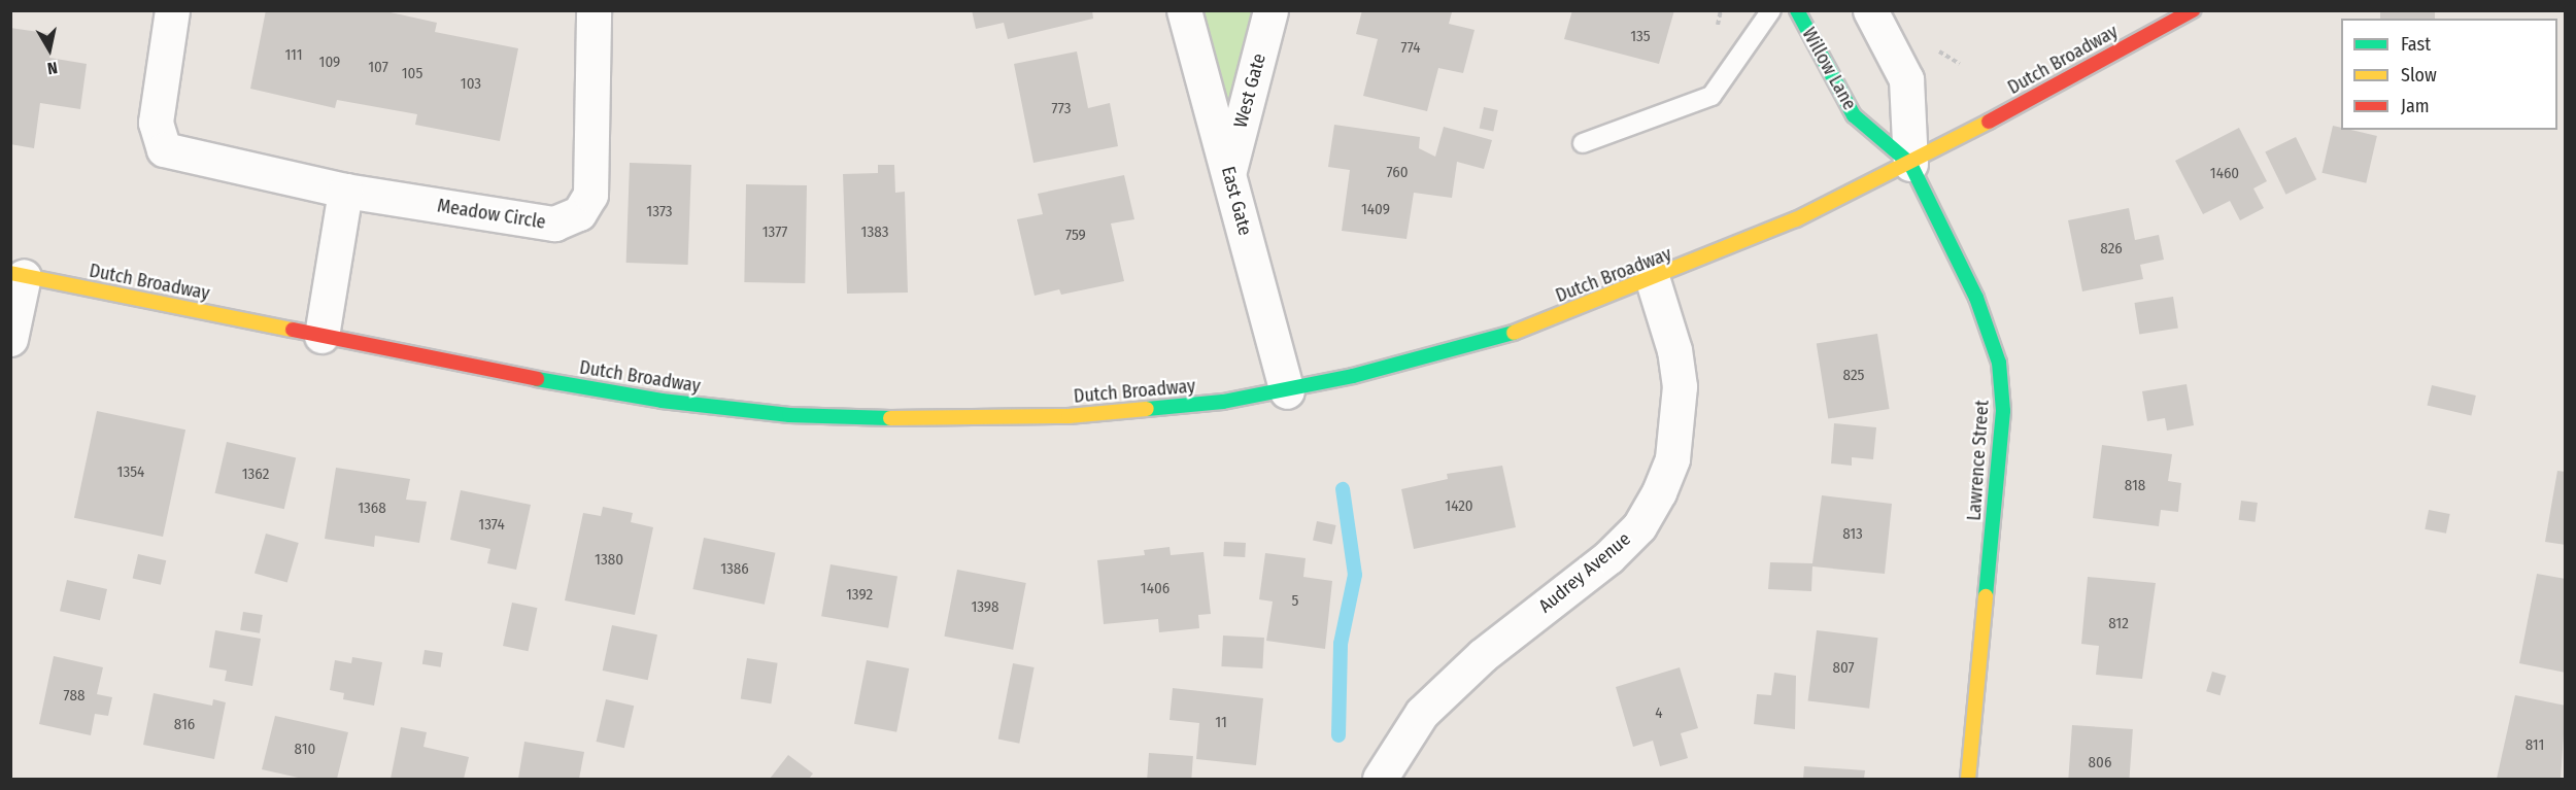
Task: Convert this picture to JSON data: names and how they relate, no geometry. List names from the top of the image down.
{
  "streets": {
    "main road": ["Dutch Broadway", "Willow Lane", "Lawrence Street"],
    "street": [
      "West Gate",
      "East Gate",
      "Meadow Circle",
      "Audrey Avenue"
    ]
  },
  "crossings": [
    ["Dutch Broadway", "Willow Lane"],
    ["Dutch Broadway", "East Gate"],
    ["Dutch Broadway", "Lawrence Street"],
    ["Dutch Broadway", "Audrey Avenue"],
    ["Willow Lane", "Lawrence Street"],
    ["West Gate", "East Gate"]
  ],
  "house_numbers": [
    "135",
    "774",
    "111",
    "109",
    "107",
    "105",
    "103",
    "773",
    "760",
    "1460",
    "1409",
    "1373",
    "1377",
    "1383",
    "759",
    "826",
    "825",
    "1354",
    "1362",
    "818",
    "1420",
    "1368",
    "1374",
    "813",
    "1380",
    "1386",
    "1406",
    "1392",
    "5",
    "1398",
    "812",
    "807",
    "788",
    "4",
    "11",
    "816",
    "811",
    "810",
    "806"
  ],
  "legend": ["Fast", "Slow", "Jam"],
  "north": "bottom"
}
